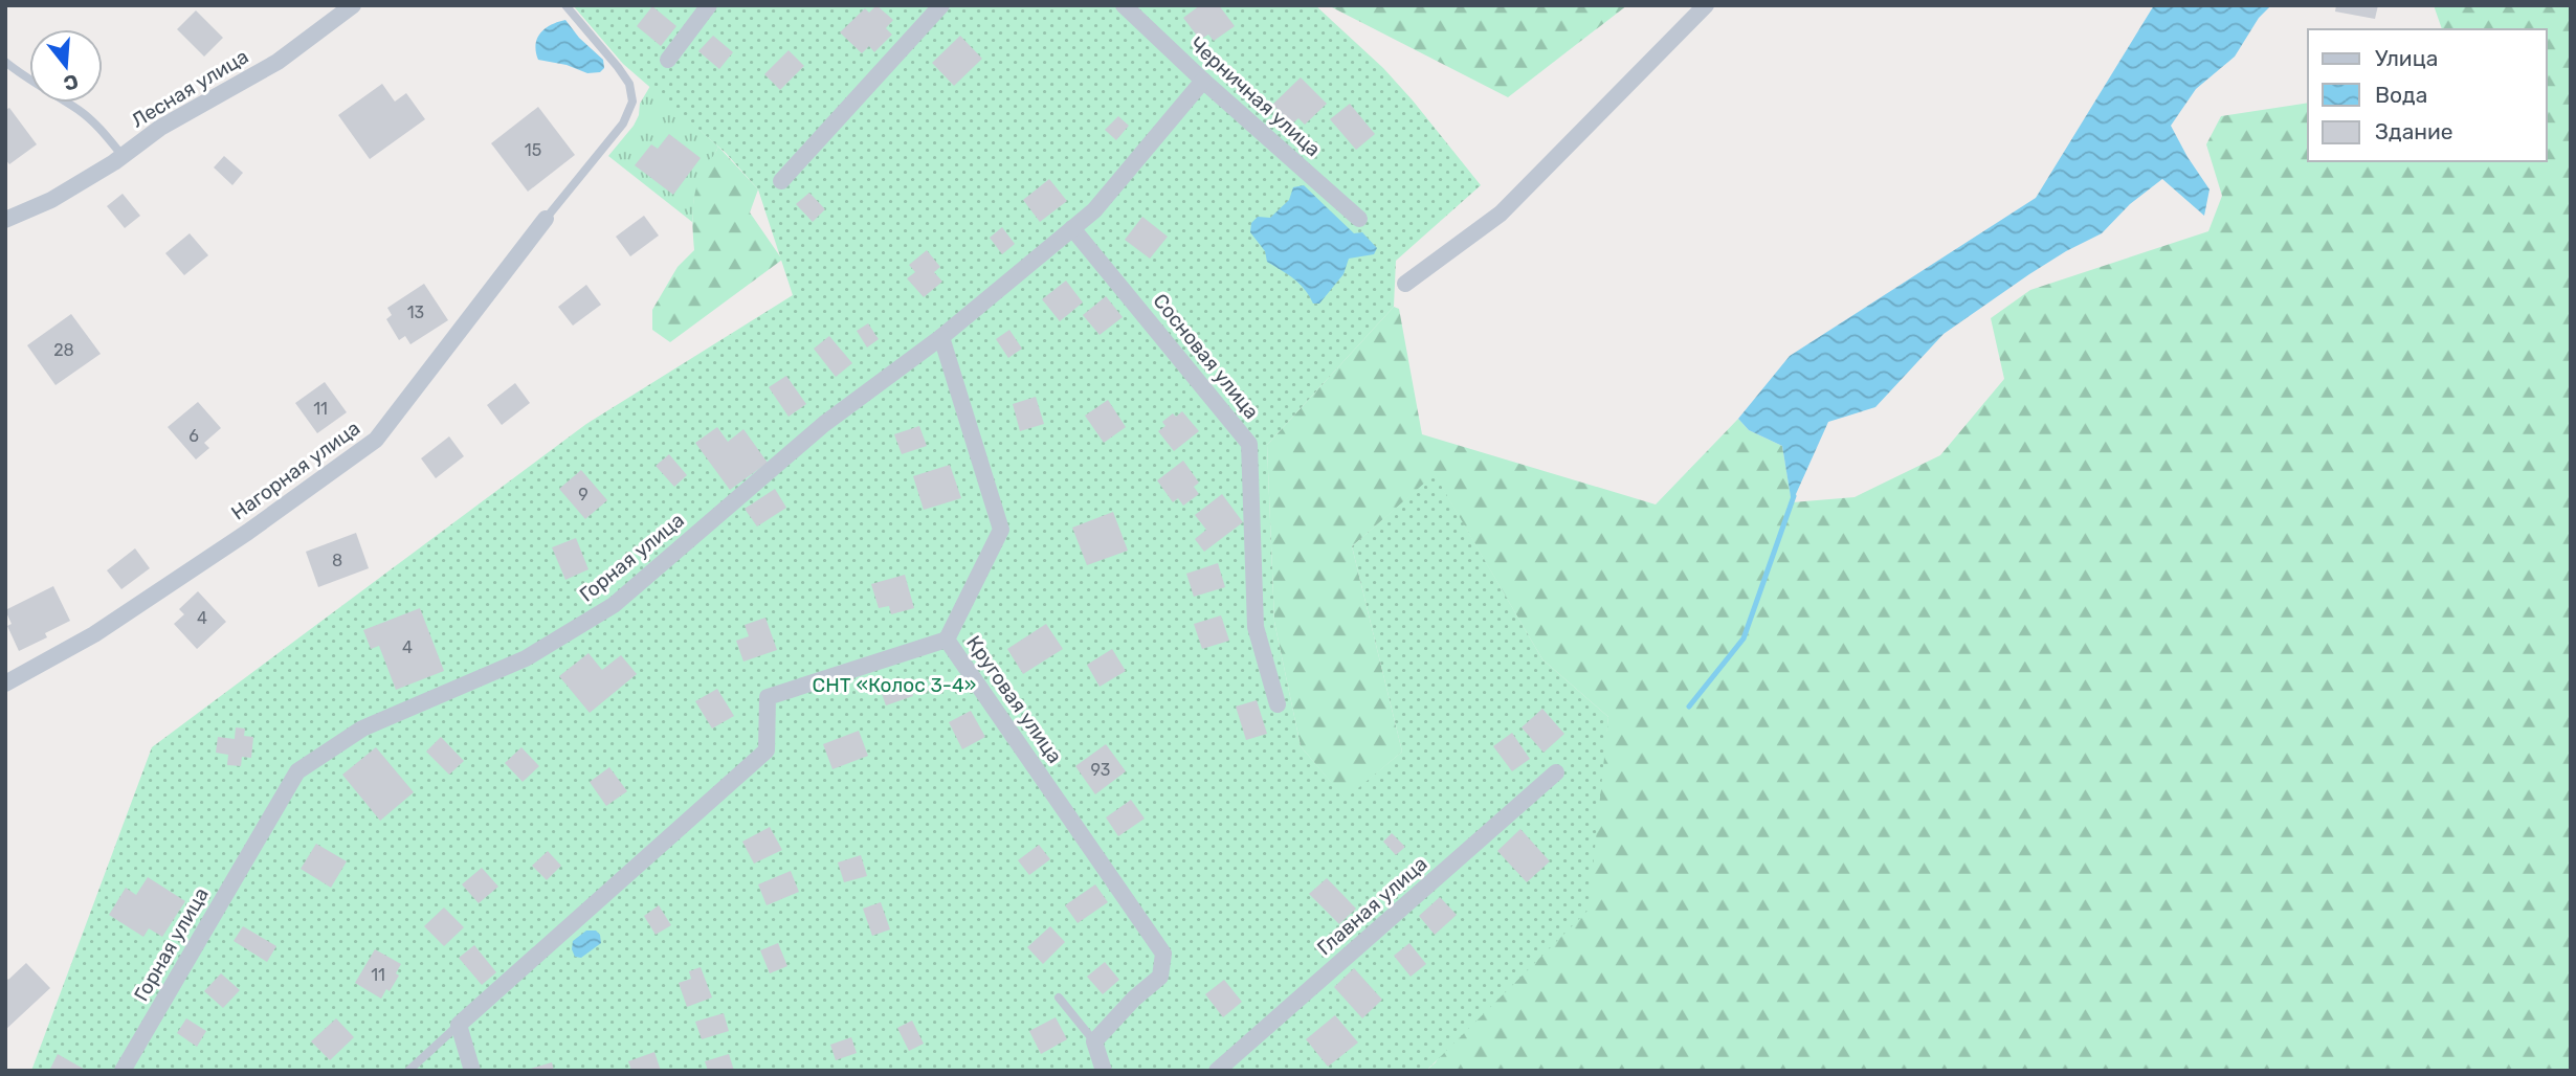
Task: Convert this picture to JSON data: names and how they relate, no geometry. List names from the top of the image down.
{
  "streets": {
    "street": [
      "Лесная улица",
      "Черничная улица",
      "Сосновая улица",
      "Нагорная улица",
      "Горная улица",
      "Круговая улица",
      "Главная улица"
    ]
  },
  "crossings": [
    ["Черничная улица", "Горная улица"],
    ["Сосновая улица", "Горная улица"]
  ],
  "parks": ["СНТ «Колос 3-4»"],
  "house_numbers": [
    "15",
    "13",
    "28",
    "11",
    "6",
    "9",
    "8",
    "4",
    "4",
    "93",
    "11"
  ],
  "legend": ["Улица", "Вода", "Здание"],
  "north": "bottom"
}
